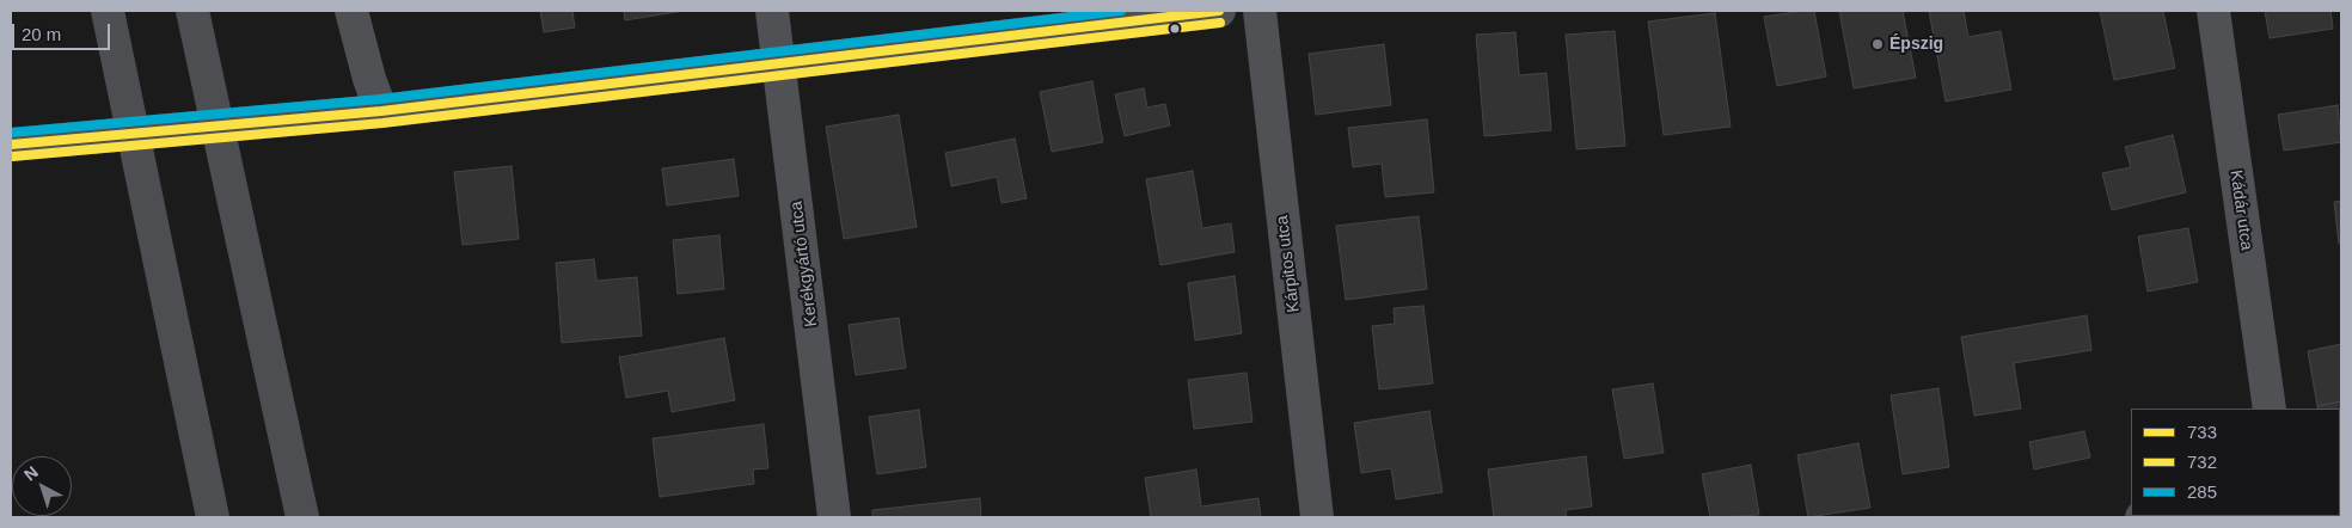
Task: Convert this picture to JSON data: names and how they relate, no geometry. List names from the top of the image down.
{
  "streets": {
    "street": ["Kádár utca", "Kerékgyártó utca", "Kárpitos utca"]
  },
  "places": ["Épszig"],
  "lines": ["transit line 733", "transit line 285", "transit line 732"],
  "legend": ["733", "732", "285"],
  "scale_bar": "20 m",
  "north": "top left"
}
